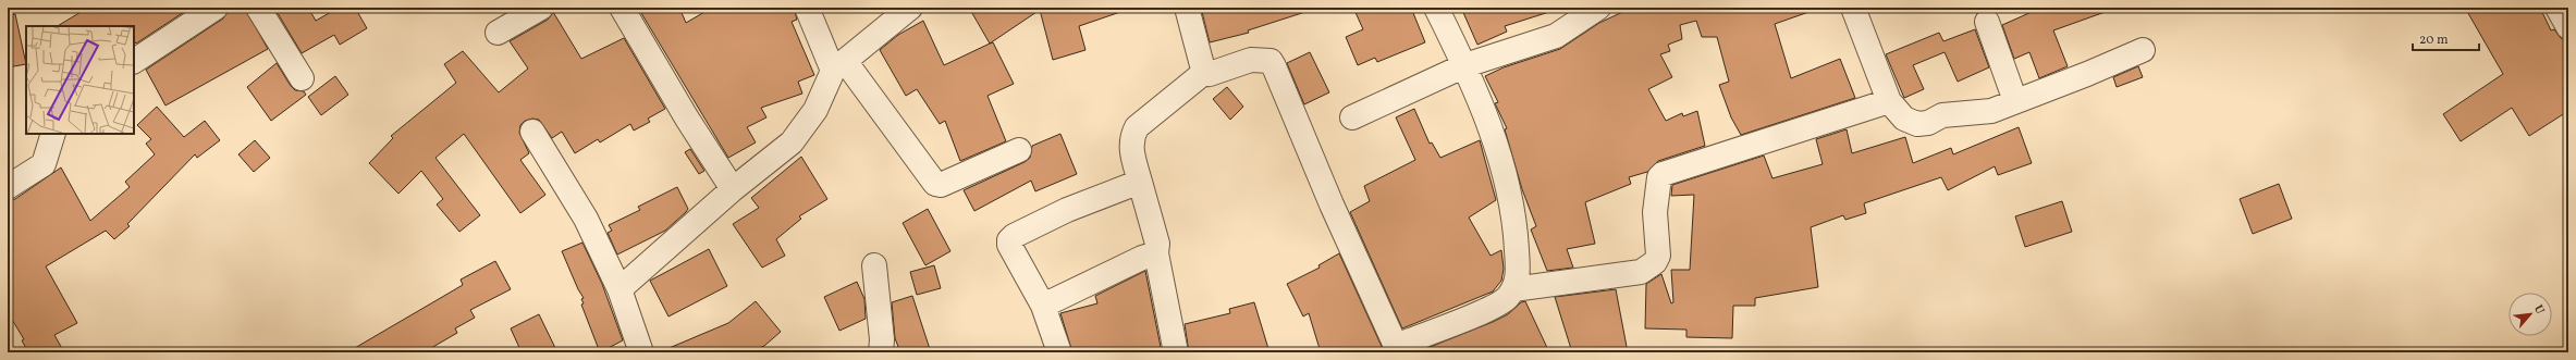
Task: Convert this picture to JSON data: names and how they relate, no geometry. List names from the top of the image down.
{
  "scale_bar": "20 m",
  "north": "top right"
}
